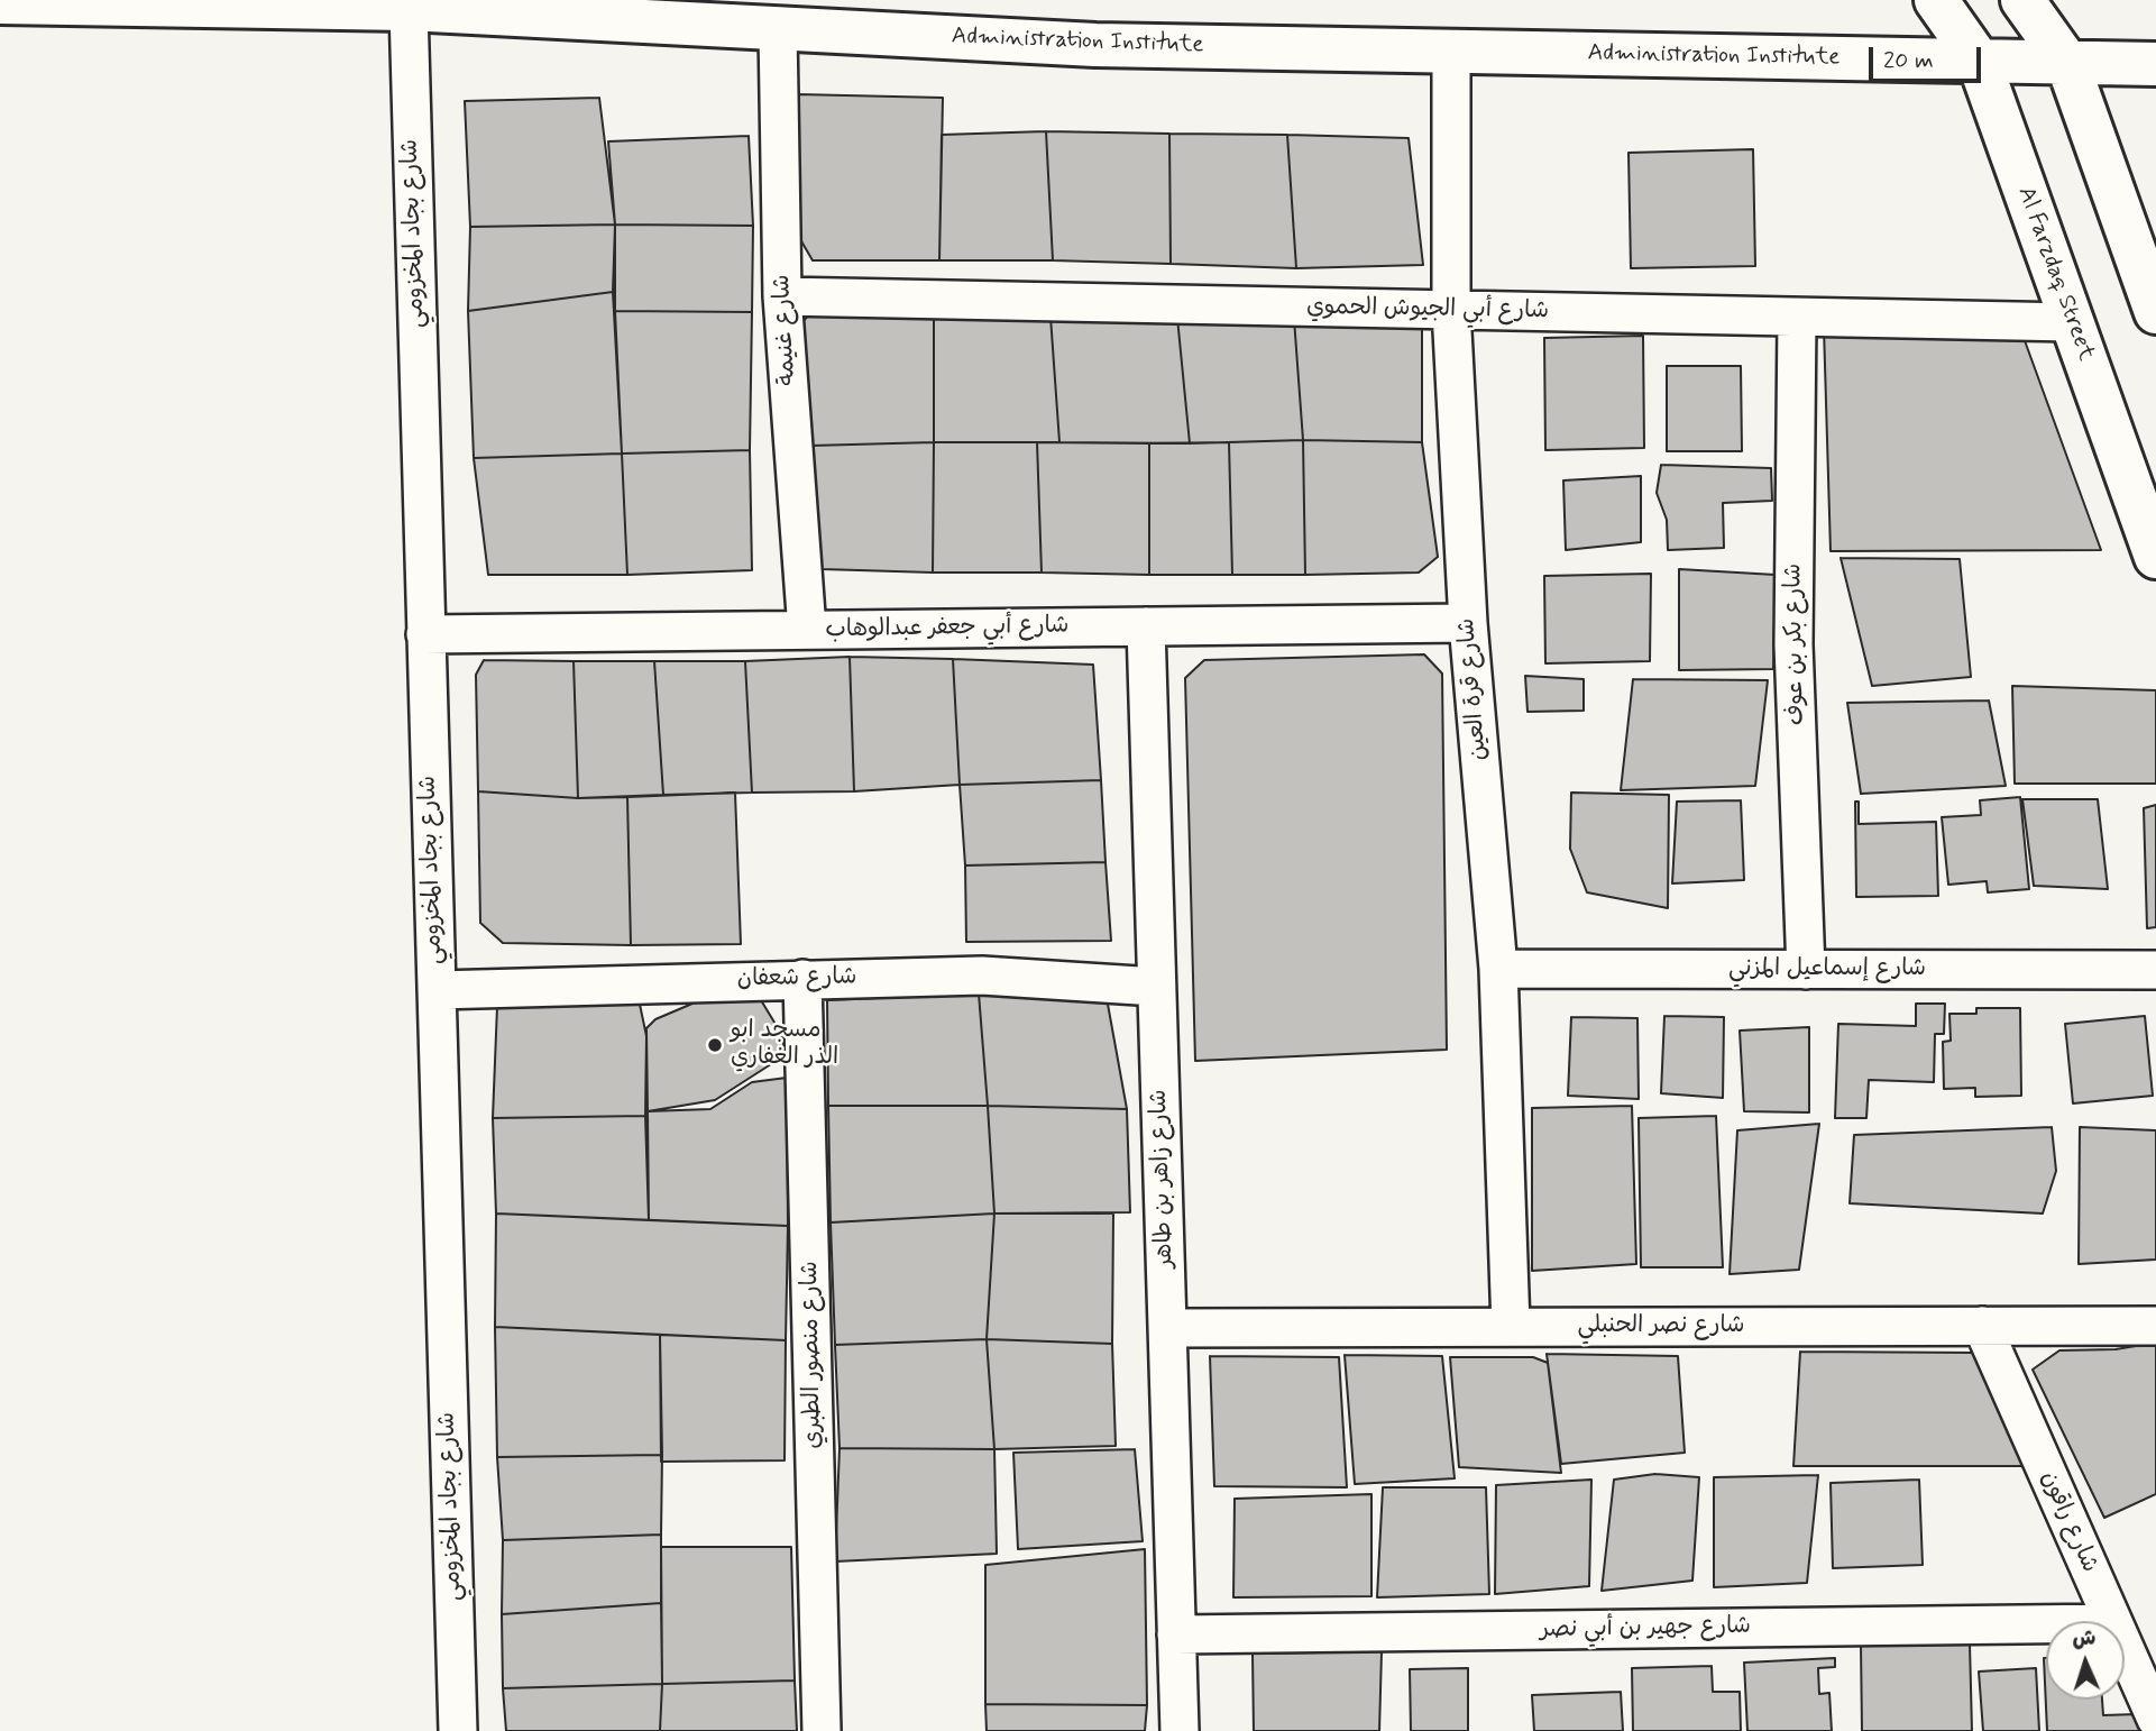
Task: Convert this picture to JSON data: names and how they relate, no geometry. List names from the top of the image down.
{
  "streets": {
    "main road": ["Administration Institute", "Al Farzdaq Street"],
    "street": [
      "شارع بجاد المخزومي",
      "شارع أبي الجيوش الحموي",
      "شارع غنيمة",
      "شارع أبي جعفر عبدالوهاب",
      "شارع بكر بن عوف",
      "شارع قرة العين",
      "شارع إسماعيل المزني",
      "شارع شعفان",
      "شارع زاهر بن طاهر",
      "شارع نصر الحنبلي",
      "شارع منصور الطبري",
      "شارع راقون",
      "شارع جهير بن أبي نصر"
    ]
  },
  "crossings": [
    ["Administration Institute", "شارع بجاد المخزومي"],
    ["Administration Institute", "Al Farzdaq Street"],
    ["Administration Institute", "شارع غنيمة"],
    ["Administration Institute", "شارع قرة العين"],
    ["شارع بجاد المخزومي", "شارع أبي جعفر عبدالوهاب"],
    ["شارع بجاد المخزومي", "شارع شعفان"],
    ["Al Farzdaq Street", "شارع أبي الجيوش الحموي"],
    ["شارع أبي الجيوش الحموي", "شارع غنيمة"],
    ["شارع أبي الجيوش الحموي", "شارع بكر بن عوف"],
    ["شارع أبي الجيوش الحموي", "شارع قرة العين"],
    ["شارع غنيمة", "شارع أبي جعفر عبدالوهاب"],
    ["شارع أبي جعفر عبدالوهاب", "شارع قرة العين"],
    ["شارع أبي جعفر عبدالوهاب", "شارع زاهر بن طاهر"],
    ["شارع بكر بن عوف", "شارع إسماعيل المزني"],
    ["شارع قرة العين", "شارع إسماعيل المزني"],
    ["شارع قرة العين", "شارع نصر الحنبلي"],
    ["شارع شعفان", "شارع زاهر بن طاهر"],
    ["شارع شعفان", "شارع منصور الطبري"],
    ["شارع زاهر بن طاهر", "شارع نصر الحنبلي"],
    ["شارع زاهر بن طاهر", "شارع جهير بن أبي نصر"],
    ["شارع نصر الحنبلي", "شارع راقون"]
  ],
  "places": ["مسجد ابو الذر الغفاري"],
  "scale_bar": "20 m",
  "north": "top"
}
